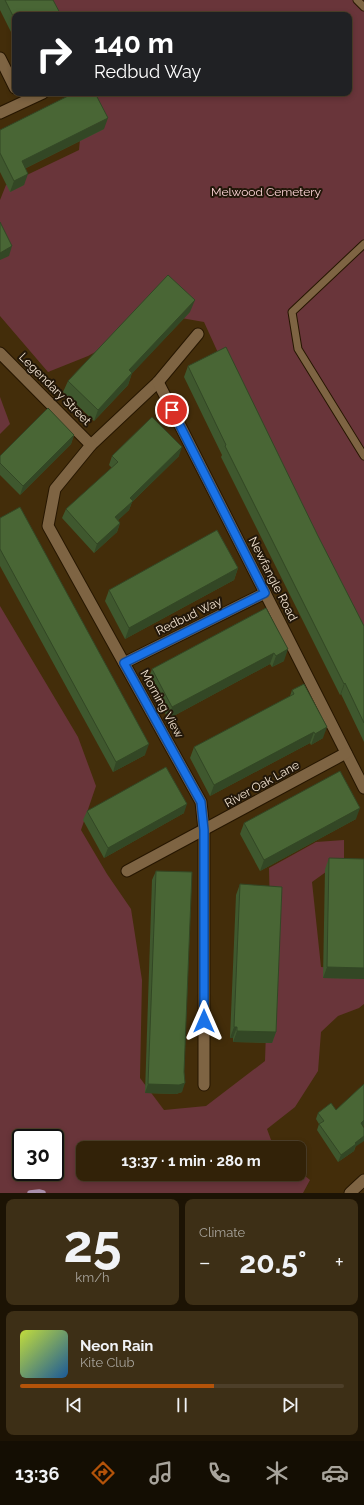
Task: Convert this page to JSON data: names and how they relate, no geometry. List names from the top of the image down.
{
  "streets": {
    "street": [
      "Legendary Street",
      "Newfangle Road",
      "Redbud Way",
      "Morning View",
      "River Oak Lane"
    ]
  },
  "crossings": [
    ["Legendary Street", "Morning View"],
    ["Newfangle Road", "Redbud Way"],
    ["Newfangle Road", "Morning View"],
    ["Newfangle Road", "River Oak Lane"],
    ["Redbud Way", "Morning View"],
    ["Morning View", "River Oak Lane"]
  ],
  "parks": ["Melwood Cemetery"],
  "page": {
    "turn": ["140 m", "Redbud Way"],
    "limit": "30",
    "trip": "13:37 · 1 min · 280 m",
    "tile": [
      ["25", "km/h"],
      "Climate"
    ],
    "heat": ["−", "20.5°", "+"],
    "song": ["Neon Rain", "Kite Club"],
    "tabs": "13:36"
  }
}
